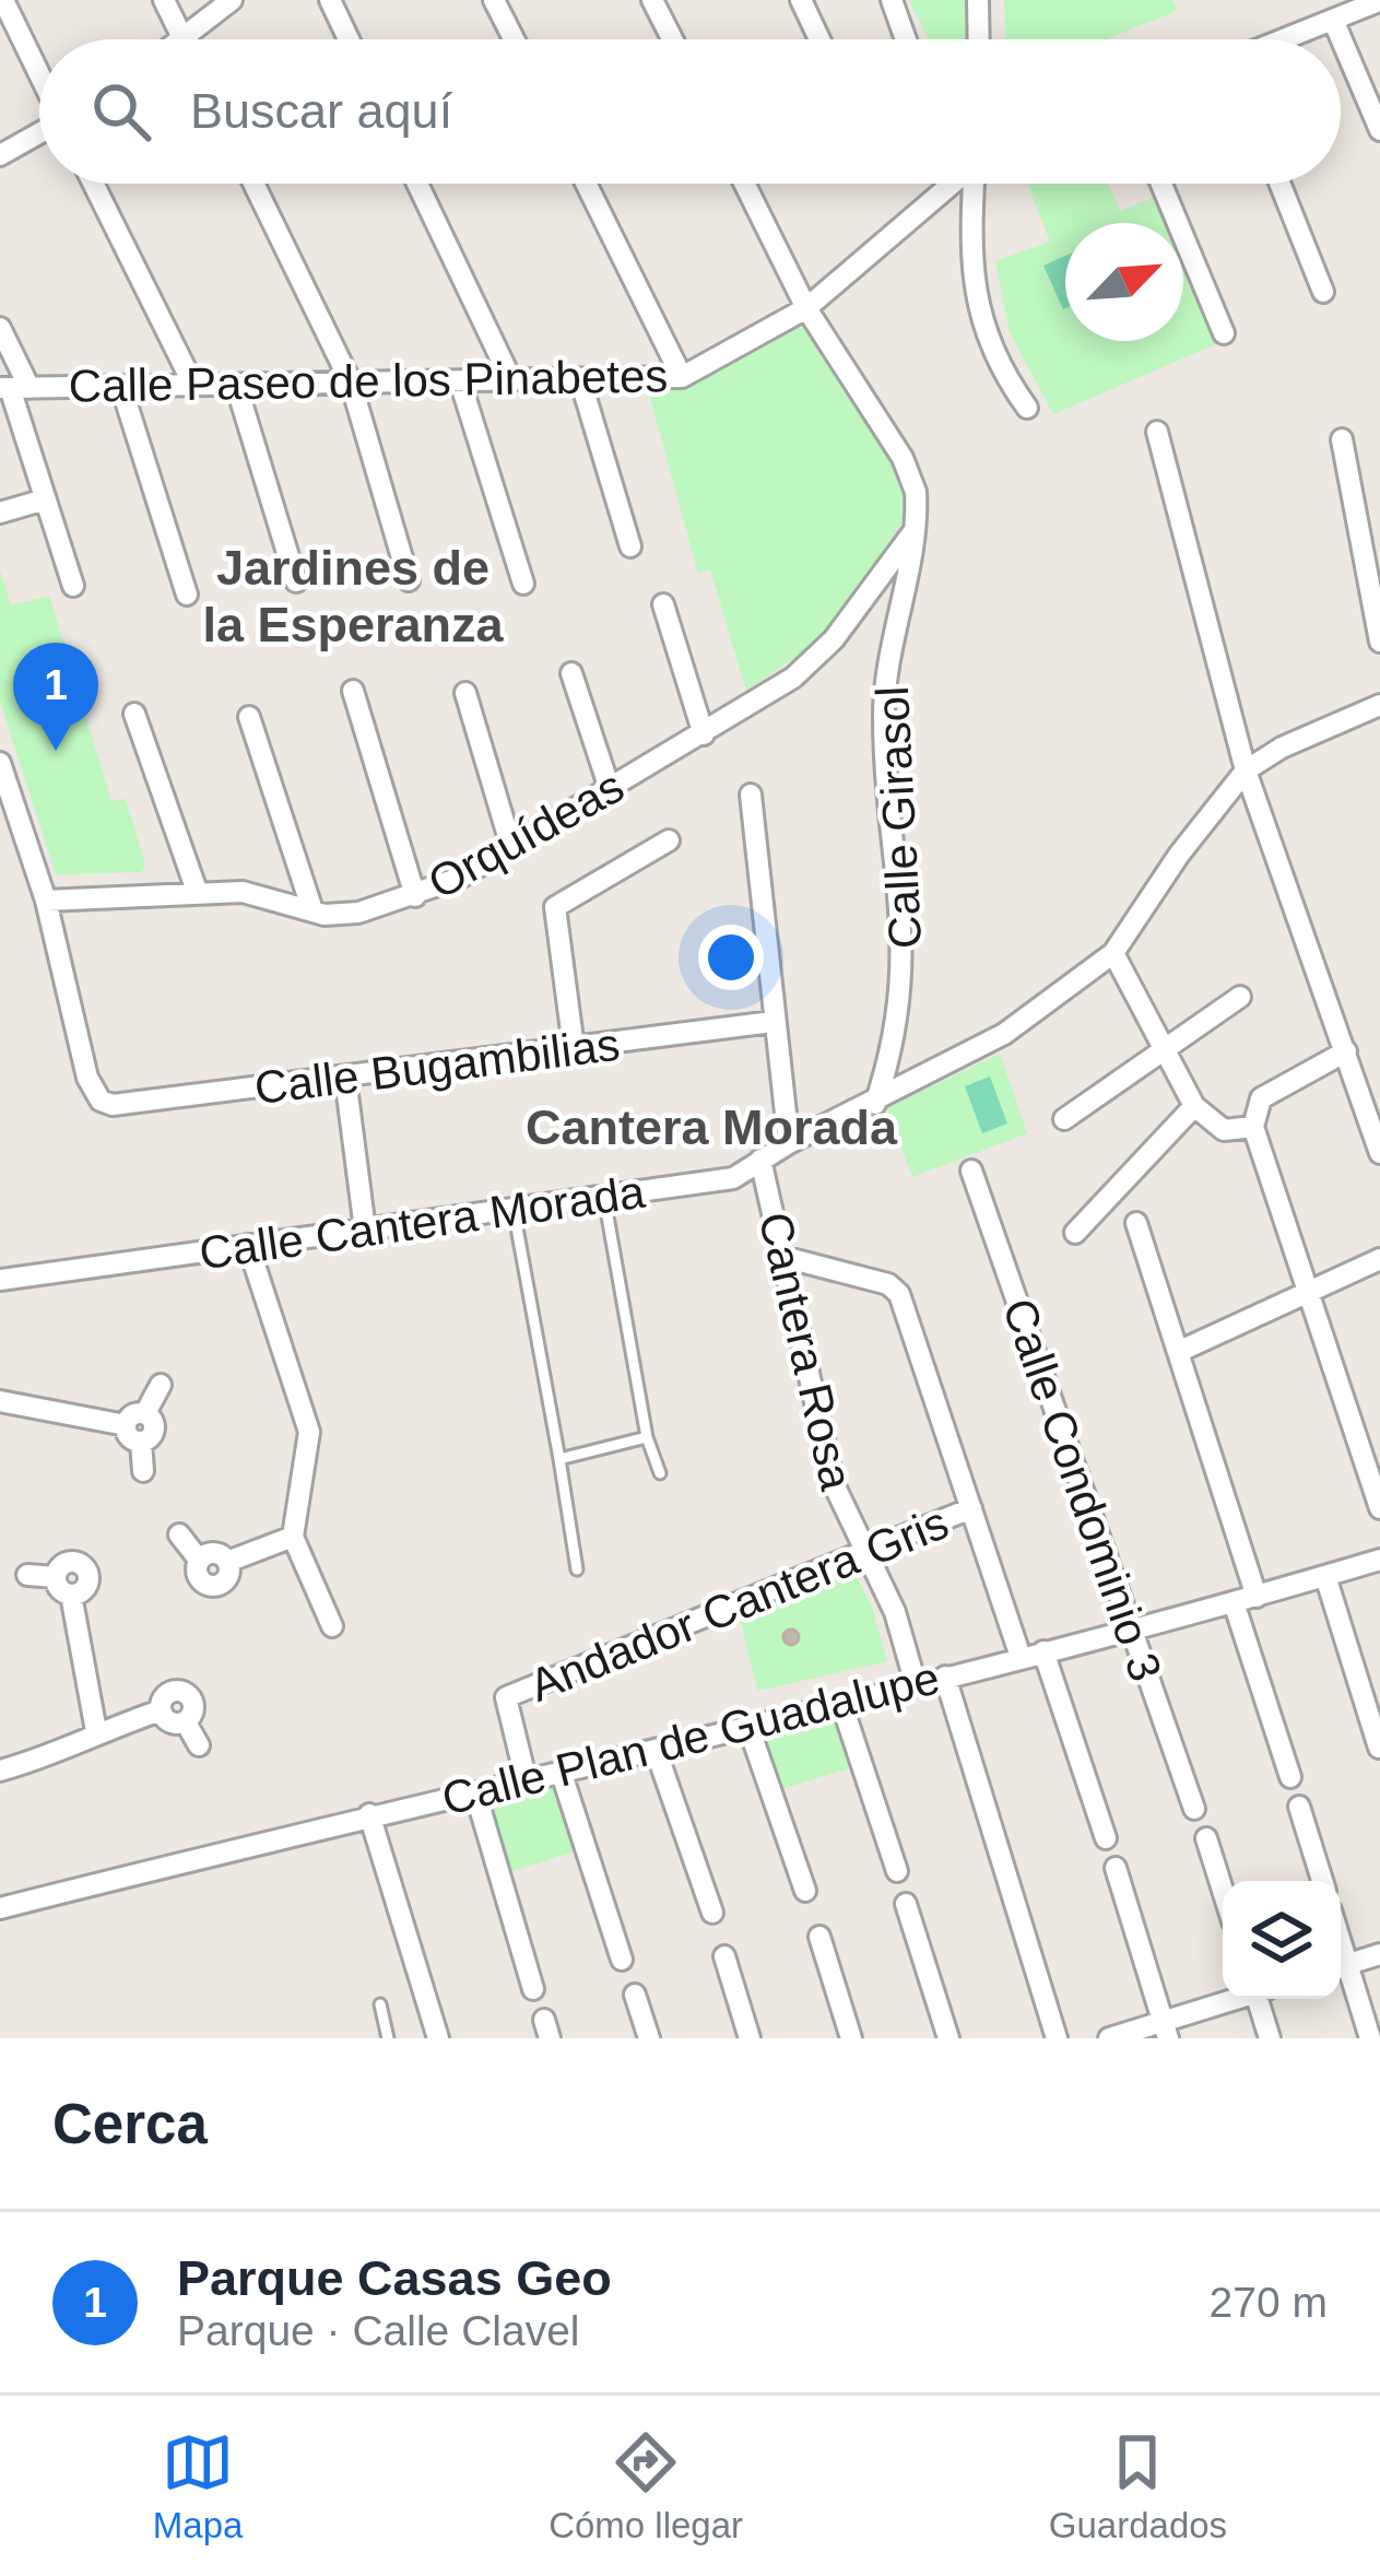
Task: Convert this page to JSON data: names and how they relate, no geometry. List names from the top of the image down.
{
  "streets": {
    "street": [
      "Calle Paseo de los Pinabetes",
      "Calle Girasol",
      "Orquídeas",
      "Calle Bugambilias",
      "Calle Cantera Morada",
      "Cantera Rosa",
      "Calle Condominio 3",
      "Andador Cantera Gris",
      "Calle Plan de Guadalupe"
    ]
  },
  "crossings": [
    ["Calle Paseo de los Pinabetes", "Calle Girasol"],
    ["Calle Girasol", "Orquídeas"],
    ["Calle Girasol", "Calle Cantera Morada"],
    ["Orquídeas", "Calle Bugambilias"],
    ["Calle Cantera Morada", "Cantera Rosa"],
    ["Cantera Rosa", "Andador Cantera Gris"],
    ["Cantera Rosa", "Calle Plan de Guadalupe"],
    ["Calle Condominio 3", "Calle Plan de Guadalupe"],
    ["Andador Cantera Gris", "Calle Plan de Guadalupe"]
  ],
  "districts": ["Jardines de la Esperanza", "Cantera Morada"],
  "north": "top right",
  "page": {
    "search": "Buscar aquí",
    "pins": "1",
    "heading": "Cerca",
    "list": [
      {
        "mark": "1",
        "name": "Parque Casas Geo",
        "note": "Parque · Calle Clavel",
        "value": "270 m"
      }
    ],
    "nav": ["Mapa", "Cómo llegar", "Guardados"]
  }
}
